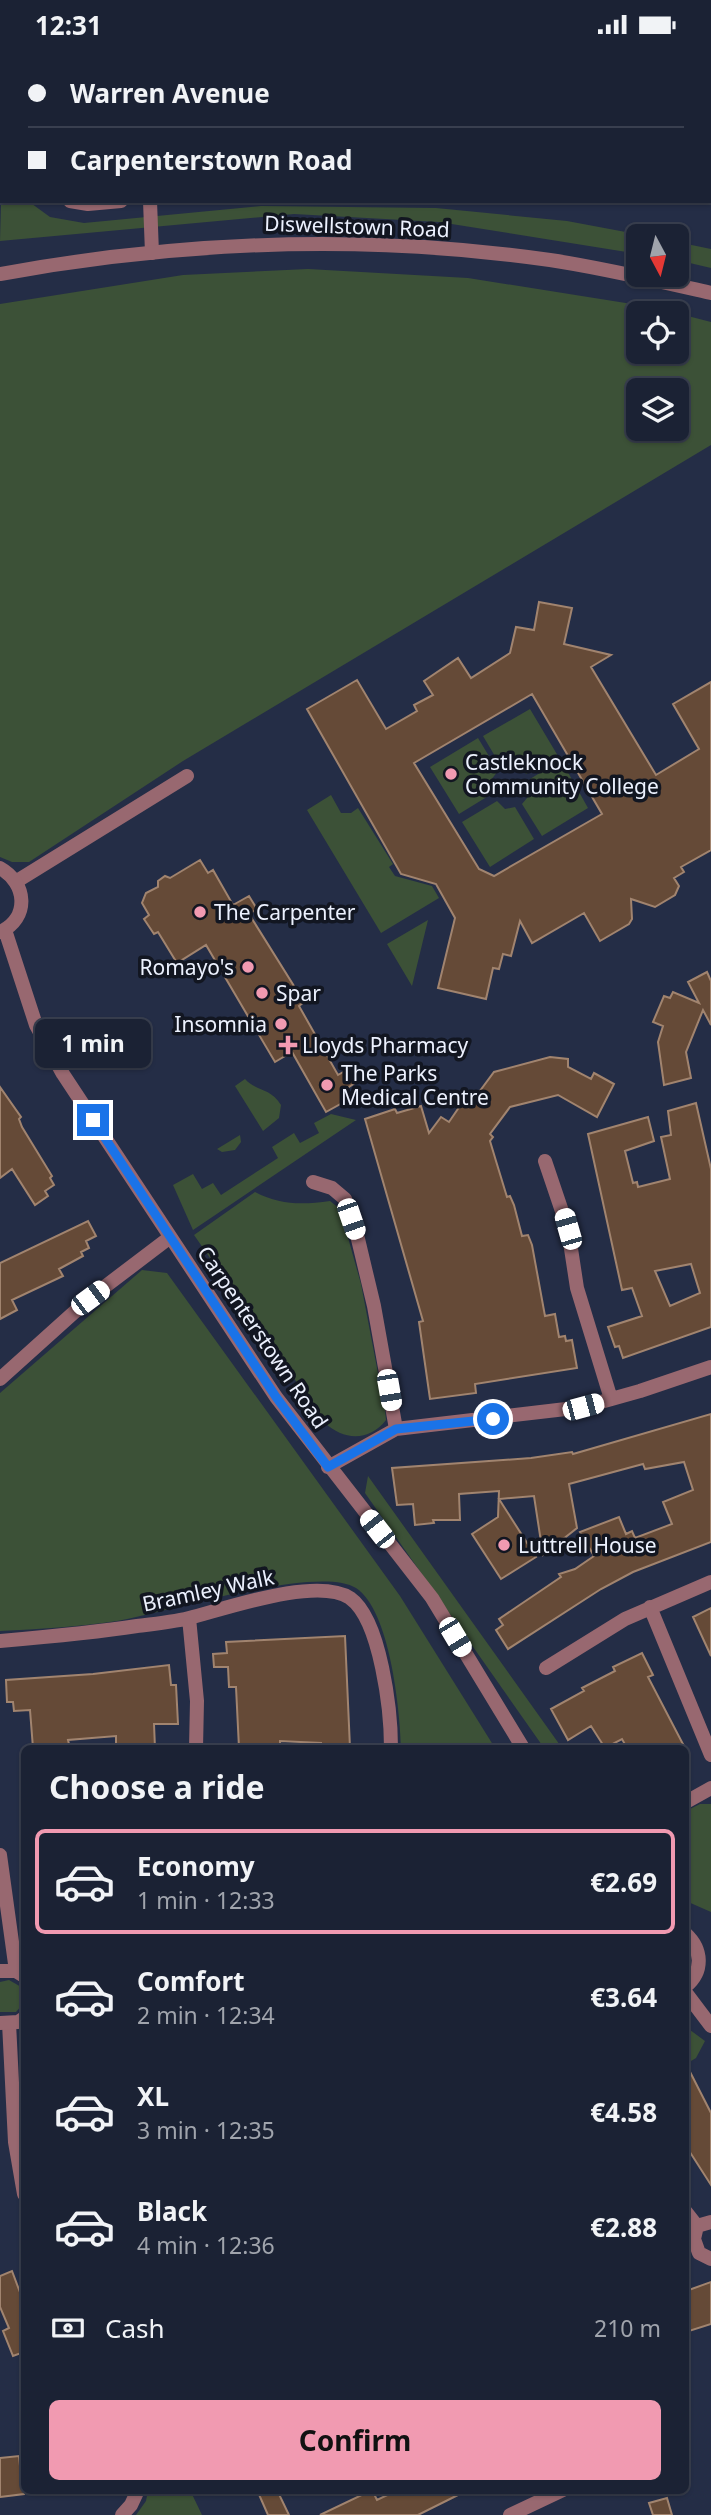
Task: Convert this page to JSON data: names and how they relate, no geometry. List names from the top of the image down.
{
  "streets": {
    "street": ["Diswellstown Road", "Carpenterstown Road", "Bramley Walk"]
  },
  "places": {
    "other": [
      "Castleknock Community College",
      "The Carpenter",
      "Romayo's",
      "Spar",
      "Insomnia",
      "The Parks Medical Centre",
      "Luttrell House"
    ],
    "health": ["Lloyds Pharmacy"]
  },
  "north": "bottom",
  "page": {
    "status": "12:31",
    "banner": ["Warren Avenue", "Carpenterstown Road"],
    "bubble": "1 min",
    "heading": "Choose a ride",
    "list": [
      {
        "name": "Economy",
        "note": "1 min · 12:33",
        "value": "€2.69"
      },
      {
        "name": "Comfort",
        "note": "2 min · 12:34",
        "value": "€3.64"
      },
      {
        "name": "XL",
        "note": "3 min · 12:35",
        "value": "€4.58"
      },
      {
        "name": "Black",
        "note": "4 min · 12:36",
        "value": "€2.88"
      }
    ],
    "pay": ["Cash", "210 m"],
    "buttons": "Confirm"
  }
}
